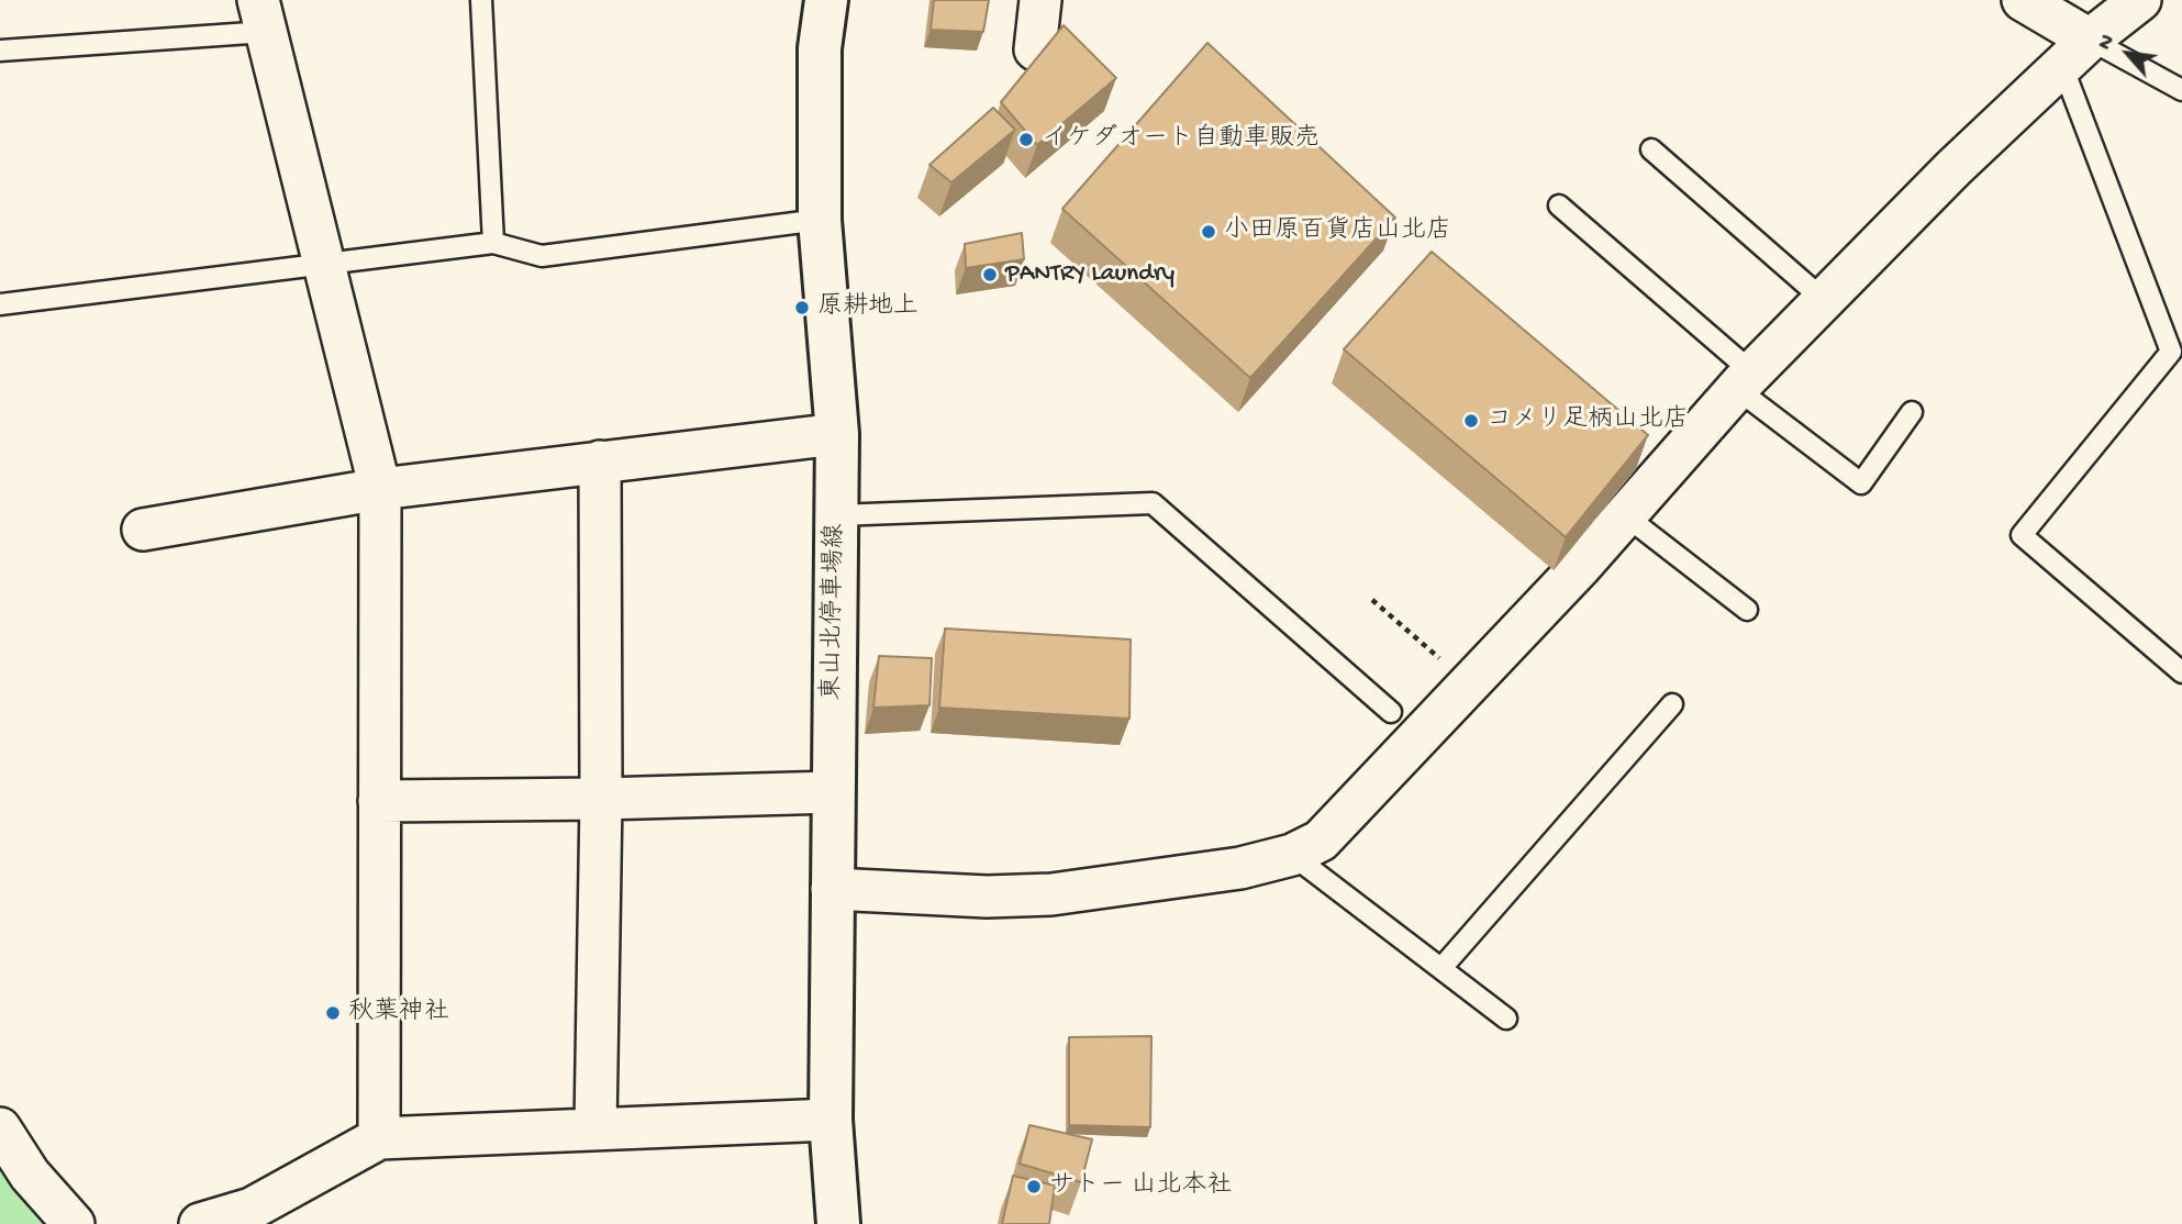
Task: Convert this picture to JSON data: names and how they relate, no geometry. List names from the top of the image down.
{
  "streets": {
    "main road": ["東山北停車場線"]
  },
  "places": [
    "イケダオート自動車販売",
    "小田原百貨店山北店",
    "PANTRY Laundry",
    "原耕地上",
    "コメリ足柄山北店",
    "秋葉神社",
    "サトー 山北本社"
  ],
  "north": "top left"
}
